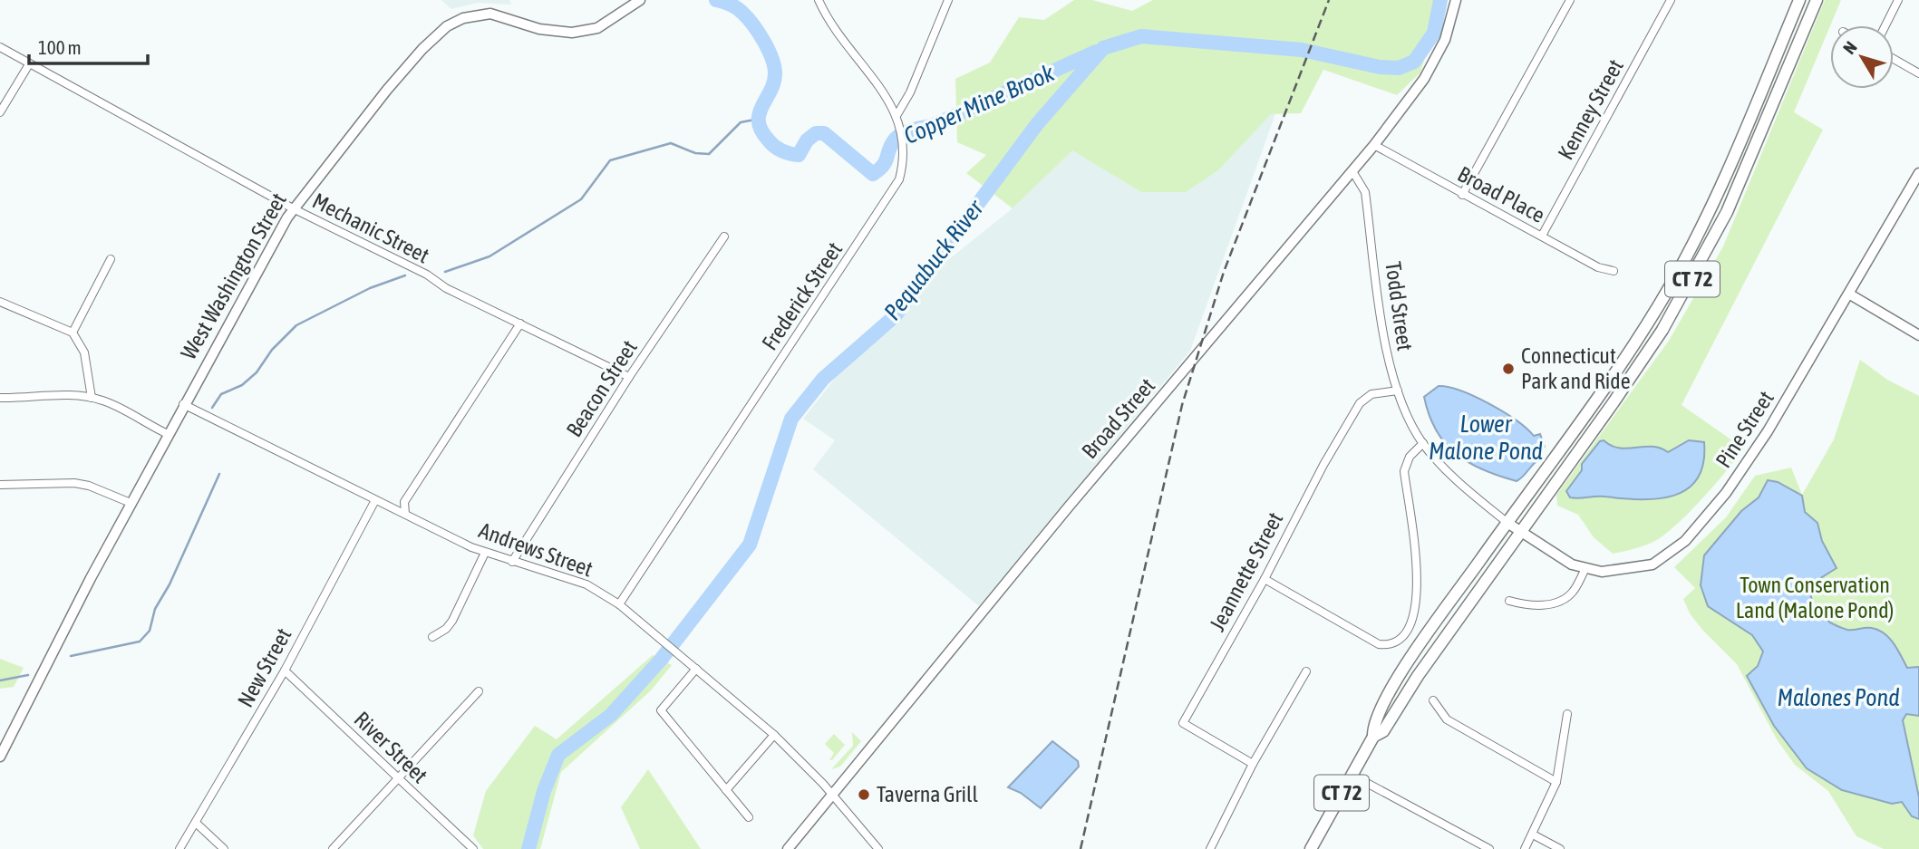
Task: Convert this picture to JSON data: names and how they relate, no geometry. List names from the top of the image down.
{
  "streets": {
    "highway": ["CT 72"],
    "main road": ["West Washington Street", "Broad Street", "Pine Street"],
    "street": [
      "Kenney Street",
      "Broad Place",
      "Mechanic Street",
      "Frederick Street",
      "Todd Street",
      "Beacon Street",
      "Andrews Street",
      "Jeannette Street",
      "New Street",
      "River Street"
    ]
  },
  "crossings": [
    ["Kenney Street", "Broad Place"],
    ["Broad Place", "Broad Street"],
    ["Mechanic Street", "West Washington Street"],
    ["Mechanic Street", "Beacon Street"],
    ["West Washington Street", "Andrews Street"],
    ["CT 72", "Todd Street"],
    ["CT 72", "Pine Street"],
    ["Frederick Street", "Andrews Street"],
    ["Todd Street", "Broad Street"],
    ["Todd Street", "Pine Street"],
    ["Todd Street", "Jeannette Street"],
    ["Beacon Street", "Andrews Street"],
    ["Broad Street", "Andrews Street"],
    ["Andrews Street", "New Street"],
    ["New Street", "River Street"]
  ],
  "water": [
    "Copper Mine Brook",
    "Pequabuck River",
    "Lower Malone Pond",
    "Malones Pond"
  ],
  "parks": ["Town Conservation Land (Malone Pond)"],
  "places": ["Connecticut Park and Ride", "Taverna Grill"],
  "scale_bar": "100 m",
  "north": "top left"
}
